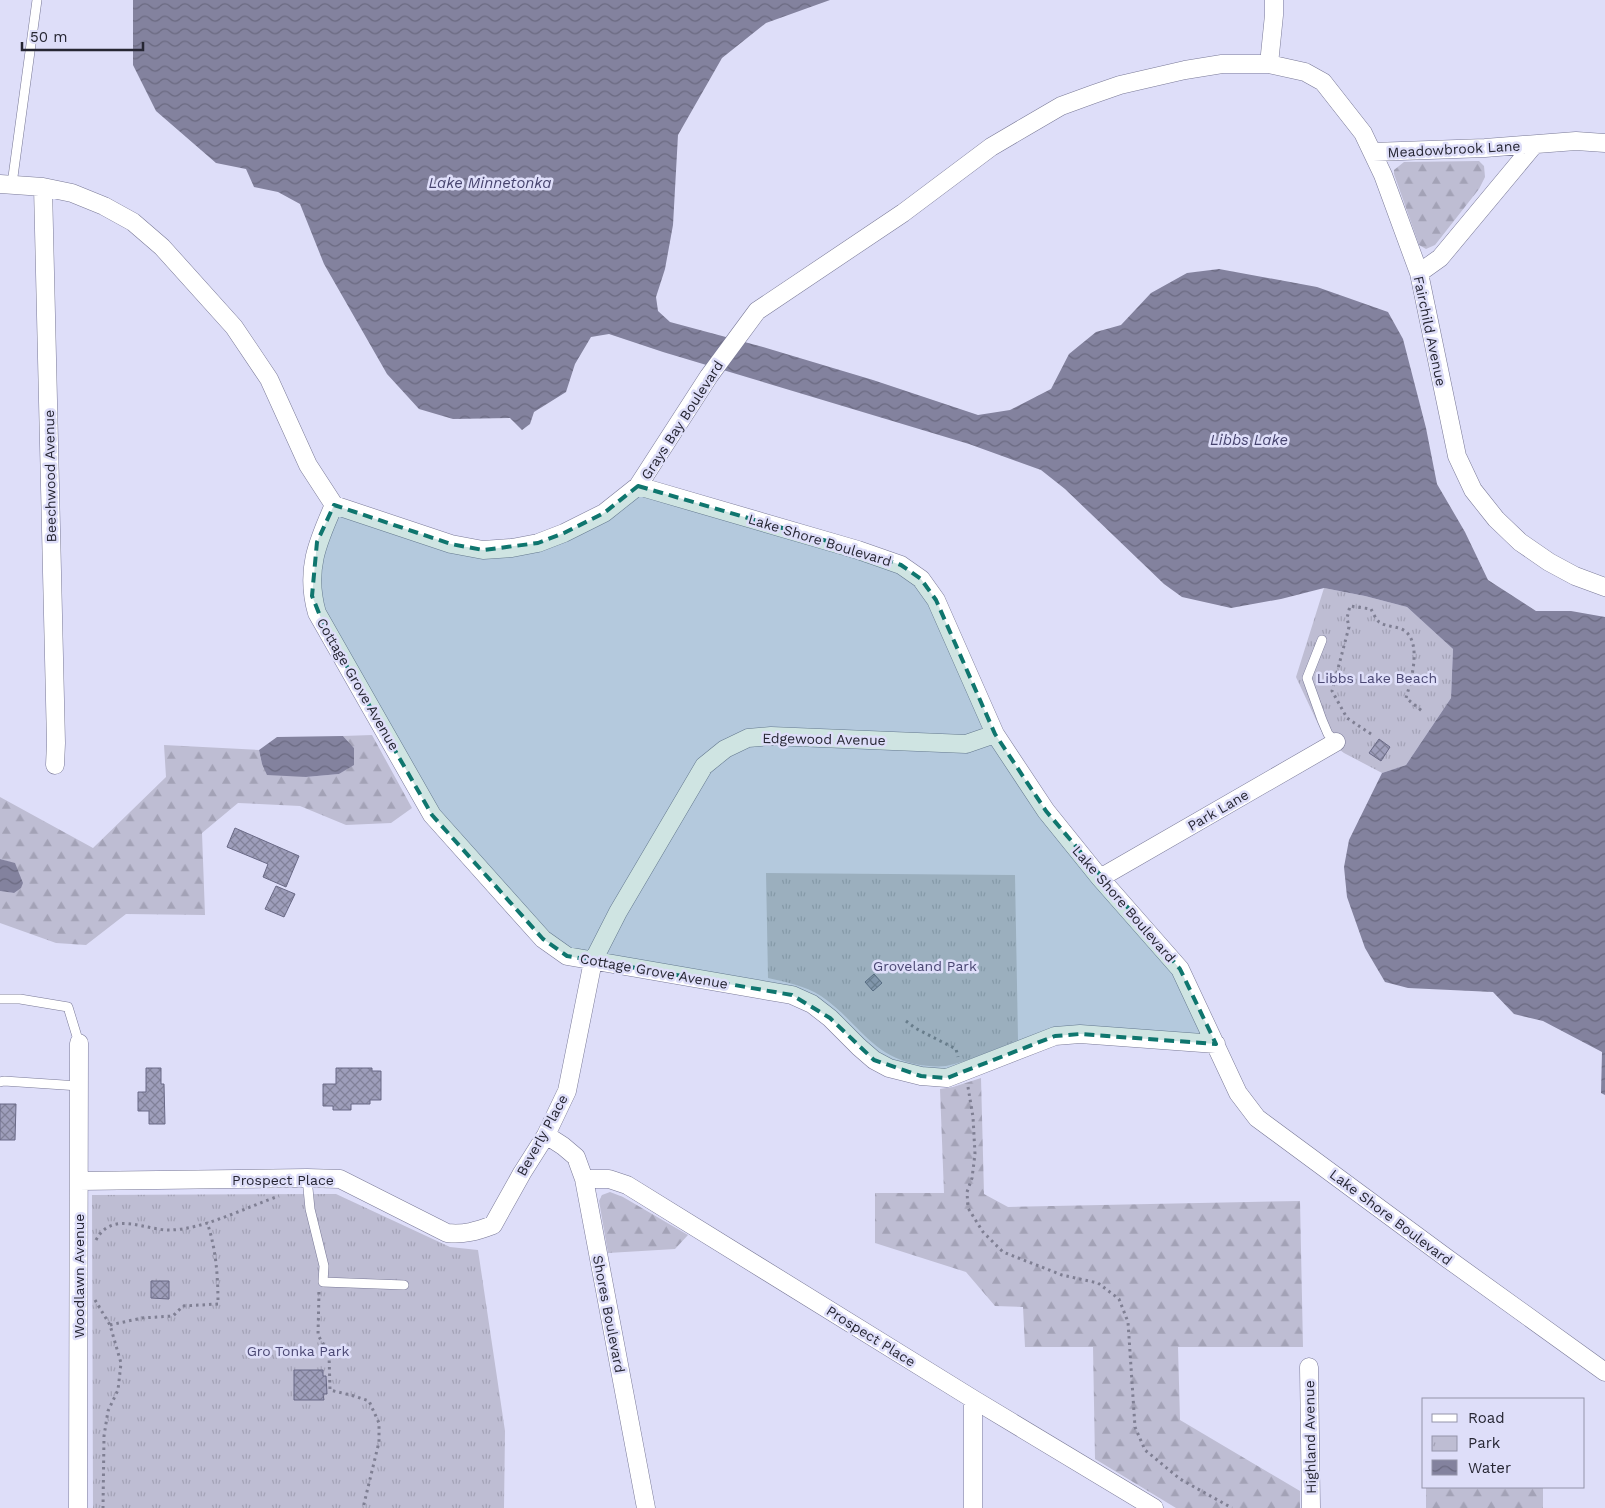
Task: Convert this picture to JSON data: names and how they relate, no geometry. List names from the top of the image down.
{
  "streets": {
    "street": [
      "Meadowbrook Lane",
      "Fairchild Avenue",
      "Grays Bay Boulevard",
      "Beechwood Avenue",
      "Lake Shore Boulevard",
      "Cottage Grove Avenue",
      "Edgewood Avenue",
      "Park Lane",
      "Beverly Place",
      "Prospect Place",
      "Woodlawn Avenue",
      "Shores Boulevard",
      "Highland Avenue"
    ]
  },
  "crossings": [
    ["Meadowbrook Lane", "Fairchild Avenue"],
    ["Fairchild Avenue", "Grays Bay Boulevard"],
    ["Grays Bay Boulevard", "Lake Shore Boulevard"],
    ["Grays Bay Boulevard", "Cottage Grove Avenue"],
    ["Lake Shore Boulevard", "Cottage Grove Avenue"],
    ["Lake Shore Boulevard", "Edgewood Avenue"],
    ["Lake Shore Boulevard", "Park Lane"],
    ["Cottage Grove Avenue", "Edgewood Avenue"],
    ["Cottage Grove Avenue", "Beverly Place"],
    ["Edgewood Avenue", "Beverly Place"],
    ["Beverly Place", "Prospect Place"],
    ["Beverly Place", "Shores Boulevard"],
    ["Prospect Place", "Woodlawn Avenue"],
    ["Prospect Place", "Shores Boulevard"]
  ],
  "water": ["Lake Minnetonka", "Libbs Lake"],
  "parks": ["Libbs Lake Beach", "Groveland Park", "Gro Tonka Park"],
  "legend": ["Road", "Park", "Water"],
  "scale_bar": "50 m"
}
